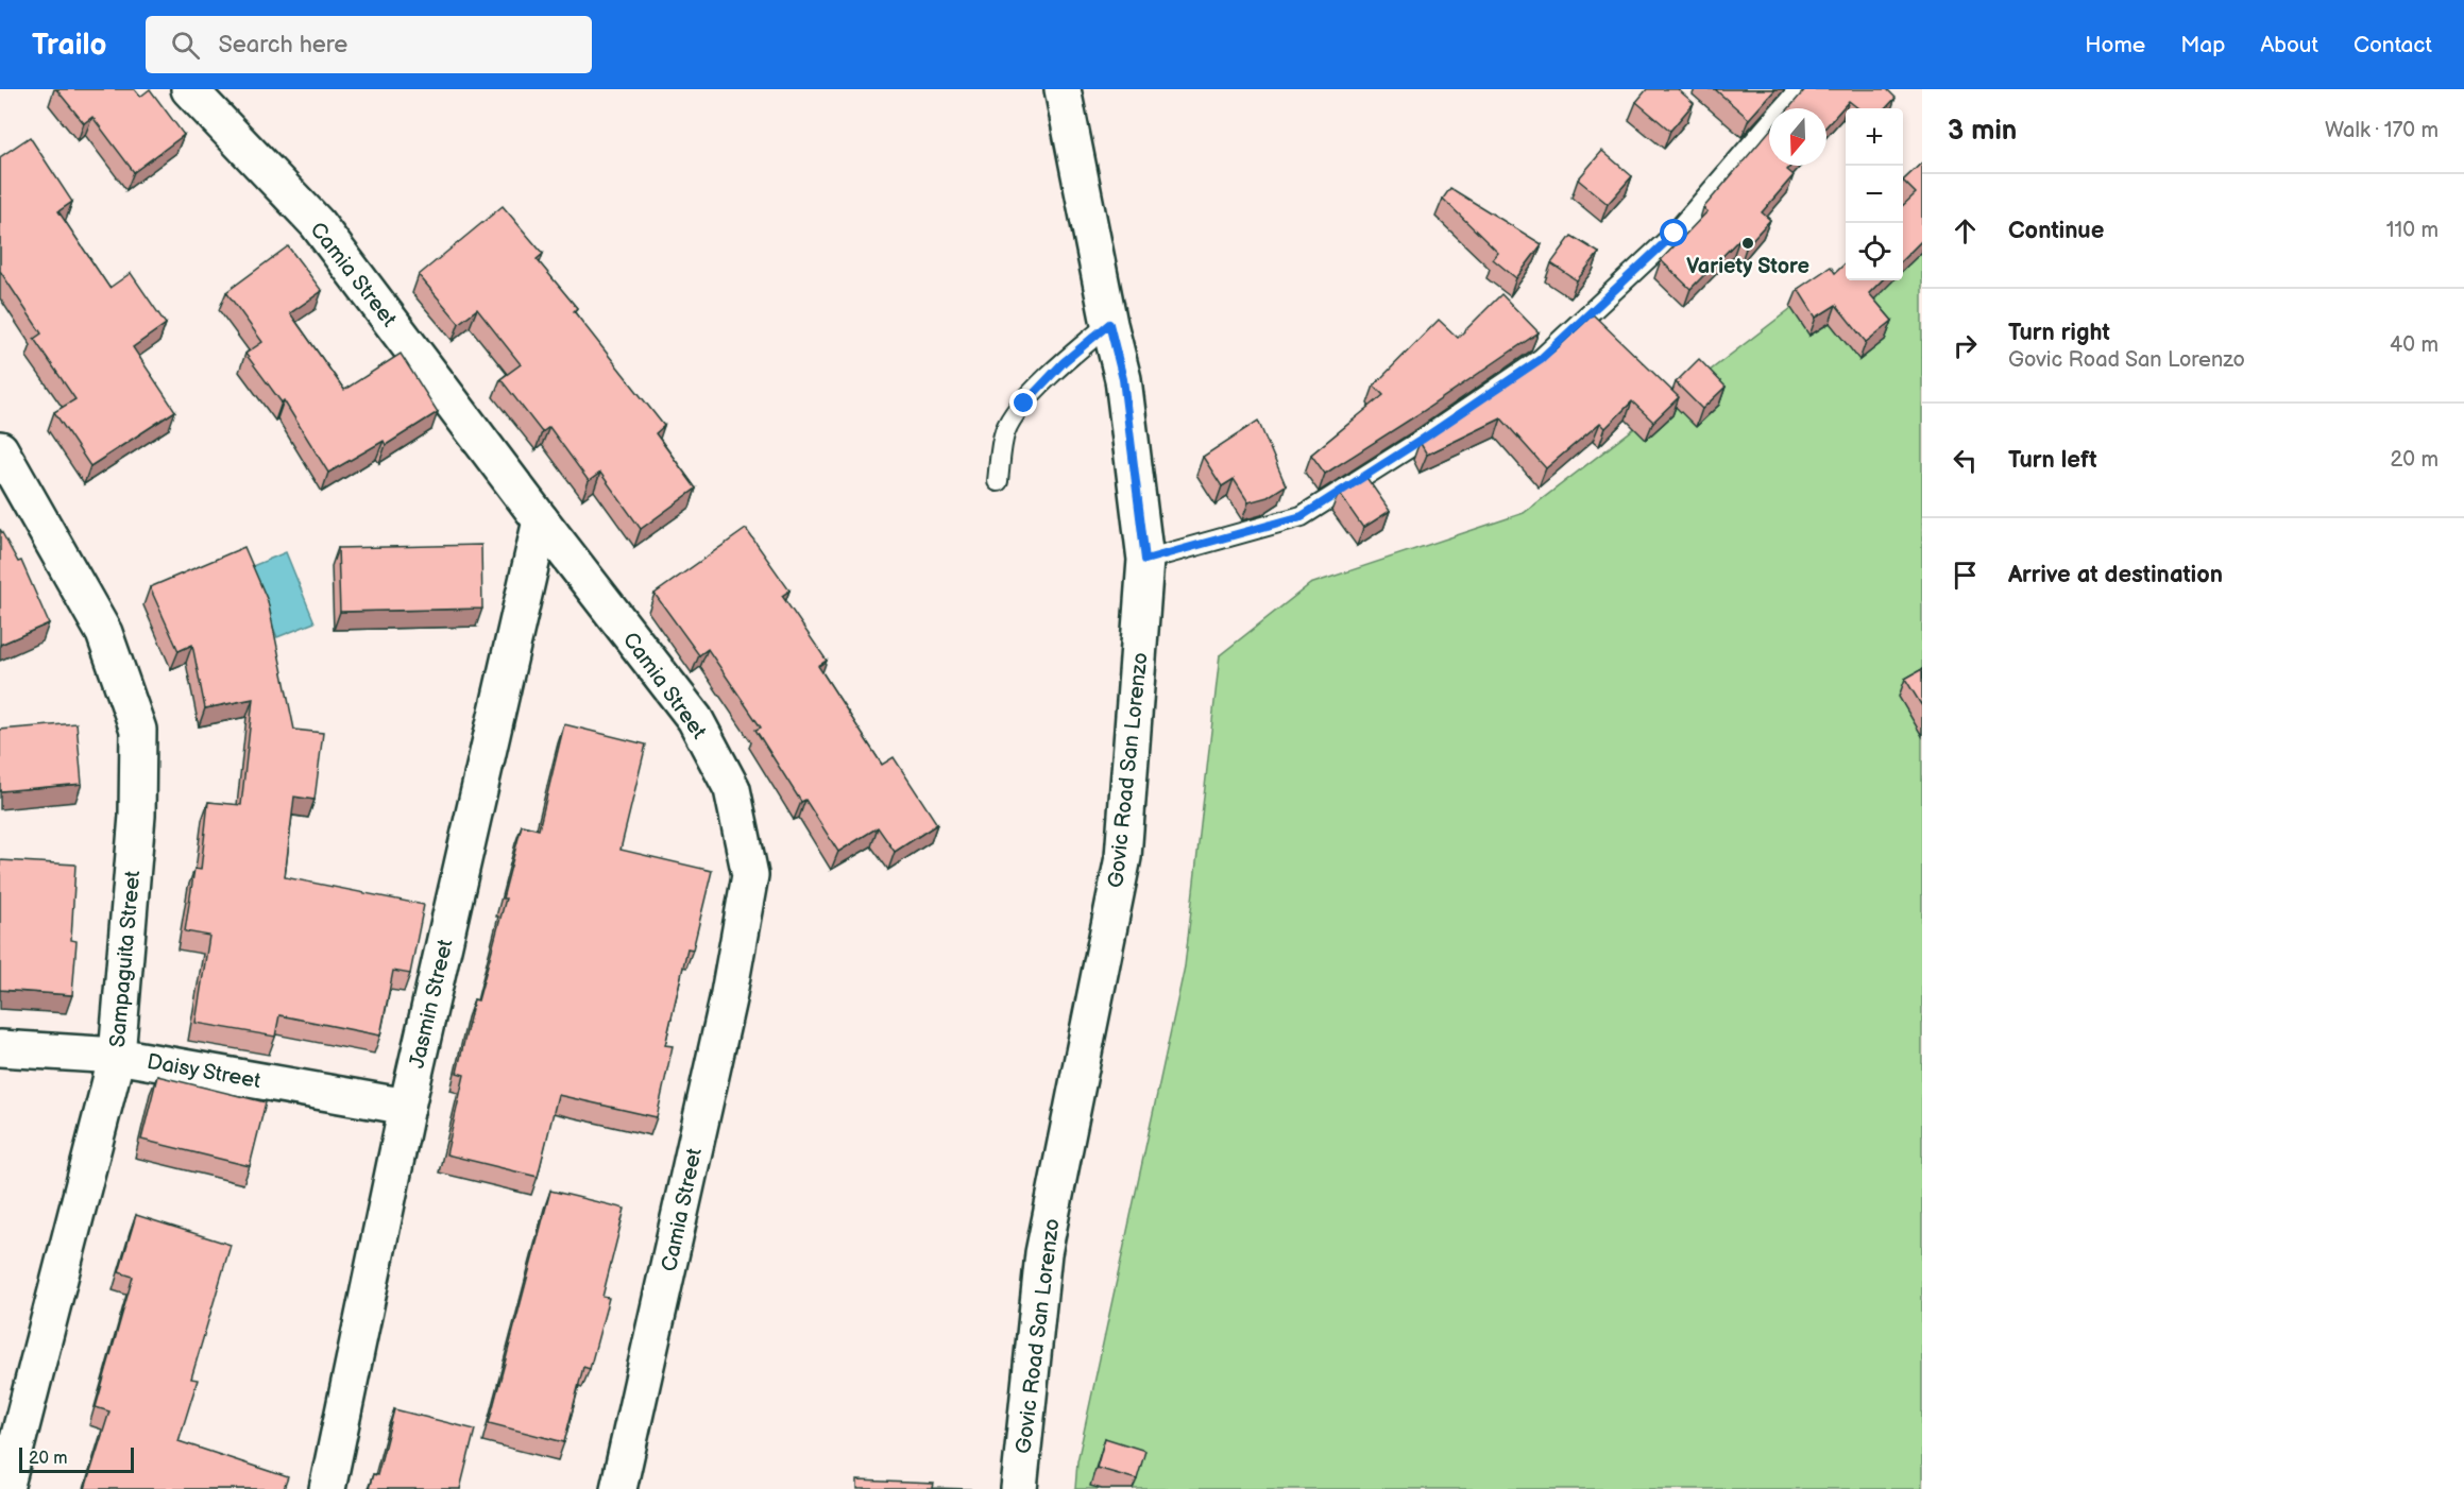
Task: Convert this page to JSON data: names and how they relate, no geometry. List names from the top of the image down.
{
  "streets": {
    "street": [
      "Camia Street",
      "Govic Road San Lorenzo",
      "Sampaguita Street",
      "Jasmin Street",
      "Daisy Street"
    ]
  },
  "crossings": [
    ["Camia Street", "Jasmin Street"],
    ["Sampaguita Street", "Daisy Street"],
    ["Jasmin Street", "Daisy Street"]
  ],
  "places": ["Variety Store"],
  "scale_bar": "20 m",
  "north": "bottom",
  "page": {
    "header": "Trailo",
    "search": "Search here",
    "nav": [
      "Home",
      "Map",
      "About",
      "Contact"
    ],
    "heading": ["3 min", "Walk · 170 m"],
    "map_buttons": ["+", "−"],
    "list": [
      ["Continue", "110 m"],
      ["Turn right", "Govic Road San Lorenzo", "40 m"],
      ["Turn left", "20 m"],
      "Arrive at destination"
    ],
    "scale": "20 m"
  }
}
